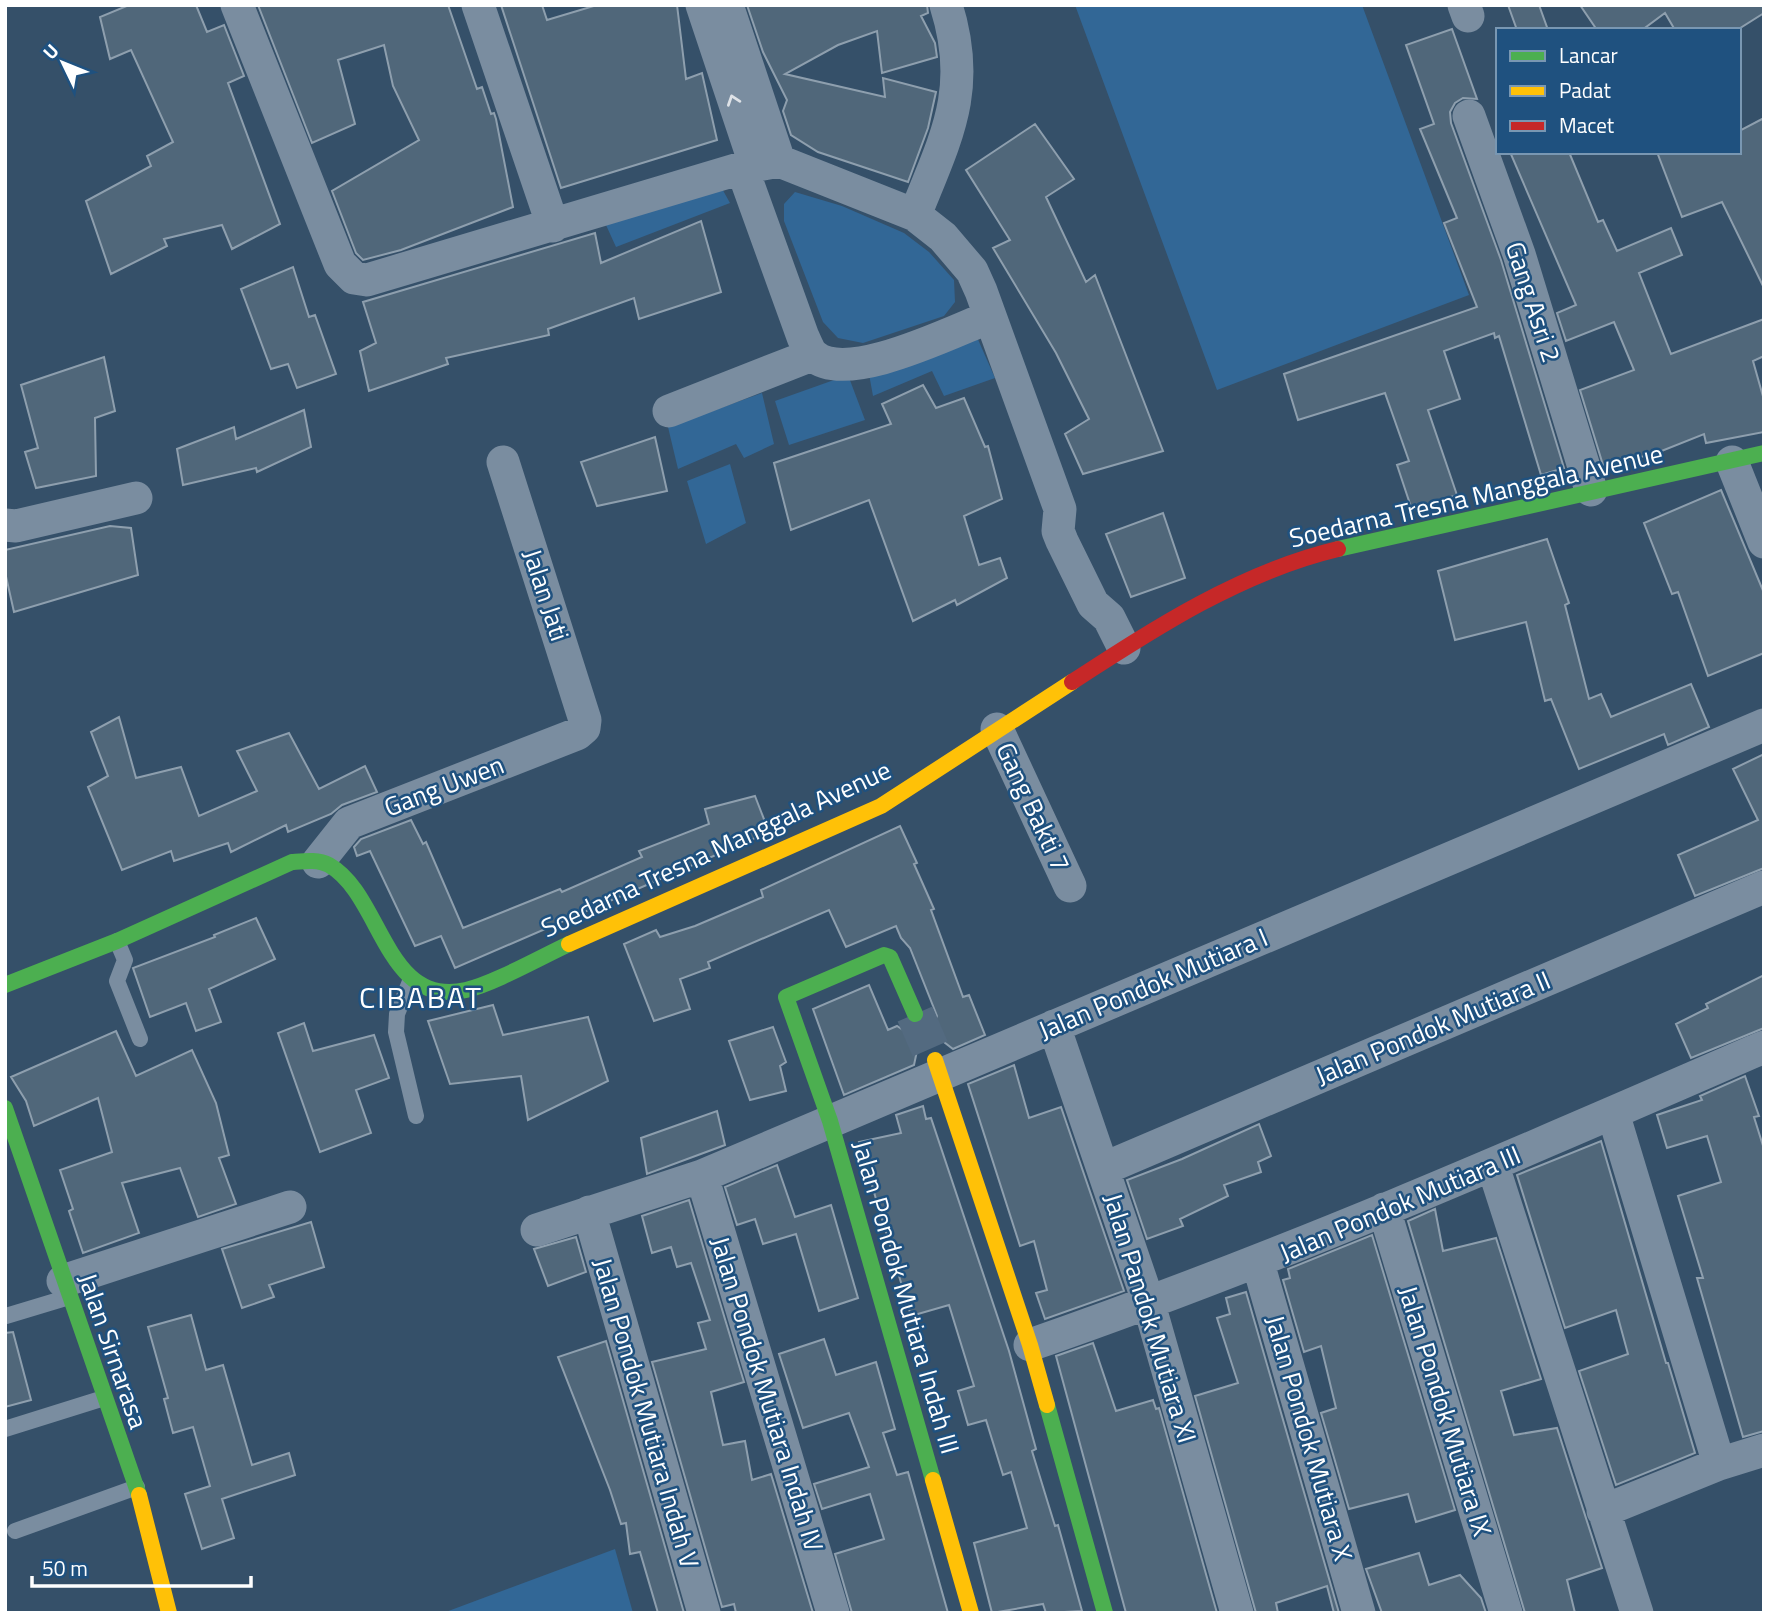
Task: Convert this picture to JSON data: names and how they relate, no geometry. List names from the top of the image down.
{
  "streets": {
    "main road": ["Soedarna Tresna Manggala Avenue", "Jalan Pondok Mutiara Indah III", "Jalan Sirnarasa"],
    "street": [
      "Gang Asri 2",
      "Jalan Jati",
      "Gang Uwen",
      "Gang Bakti 7",
      "Jalan Pondok Mutiara I",
      "Jalan Pondok Mutiara II",
      "Jalan Pondok Mutiara III",
      "Jalan Pandok Mutiara XI",
      "Jalan Pondok Mutiara Indah IV",
      "Jalan Pondok Mutiara IX",
      "Jalan Pondok Mutiara Indah V",
      "Jalan Pondok Mutiara X"
    ]
  },
  "crossings": [
    ["Gang Asri 2", "Soedarna Tresna Manggala Avenue"],
    ["Soedarna Tresna Manggala Avenue", "Gang Bakti 7"],
    ["Jalan Jati", "Gang Uwen"],
    ["Jalan Pondok Mutiara I", "Jalan Pondok Mutiara Indah III"],
    ["Jalan Pondok Mutiara I", "Jalan Pandok Mutiara XI"],
    ["Jalan Pondok Mutiara I", "Jalan Pondok Mutiara Indah IV"],
    ["Jalan Pondok Mutiara I", "Jalan Pondok Mutiara Indah V"],
    ["Jalan Pondok Mutiara II", "Jalan Pandok Mutiara XI"],
    ["Jalan Pondok Mutiara III", "Jalan Pandok Mutiara XI"],
    ["Jalan Pondok Mutiara III", "Jalan Pondok Mutiara IX"],
    ["Jalan Pondok Mutiara III", "Jalan Pondok Mutiara X"]
  ],
  "districts": ["CIBABAT"],
  "legend": ["Lancar", "Padat", "Macet"],
  "scale_bar": "50 m",
  "north": "top left"
}
